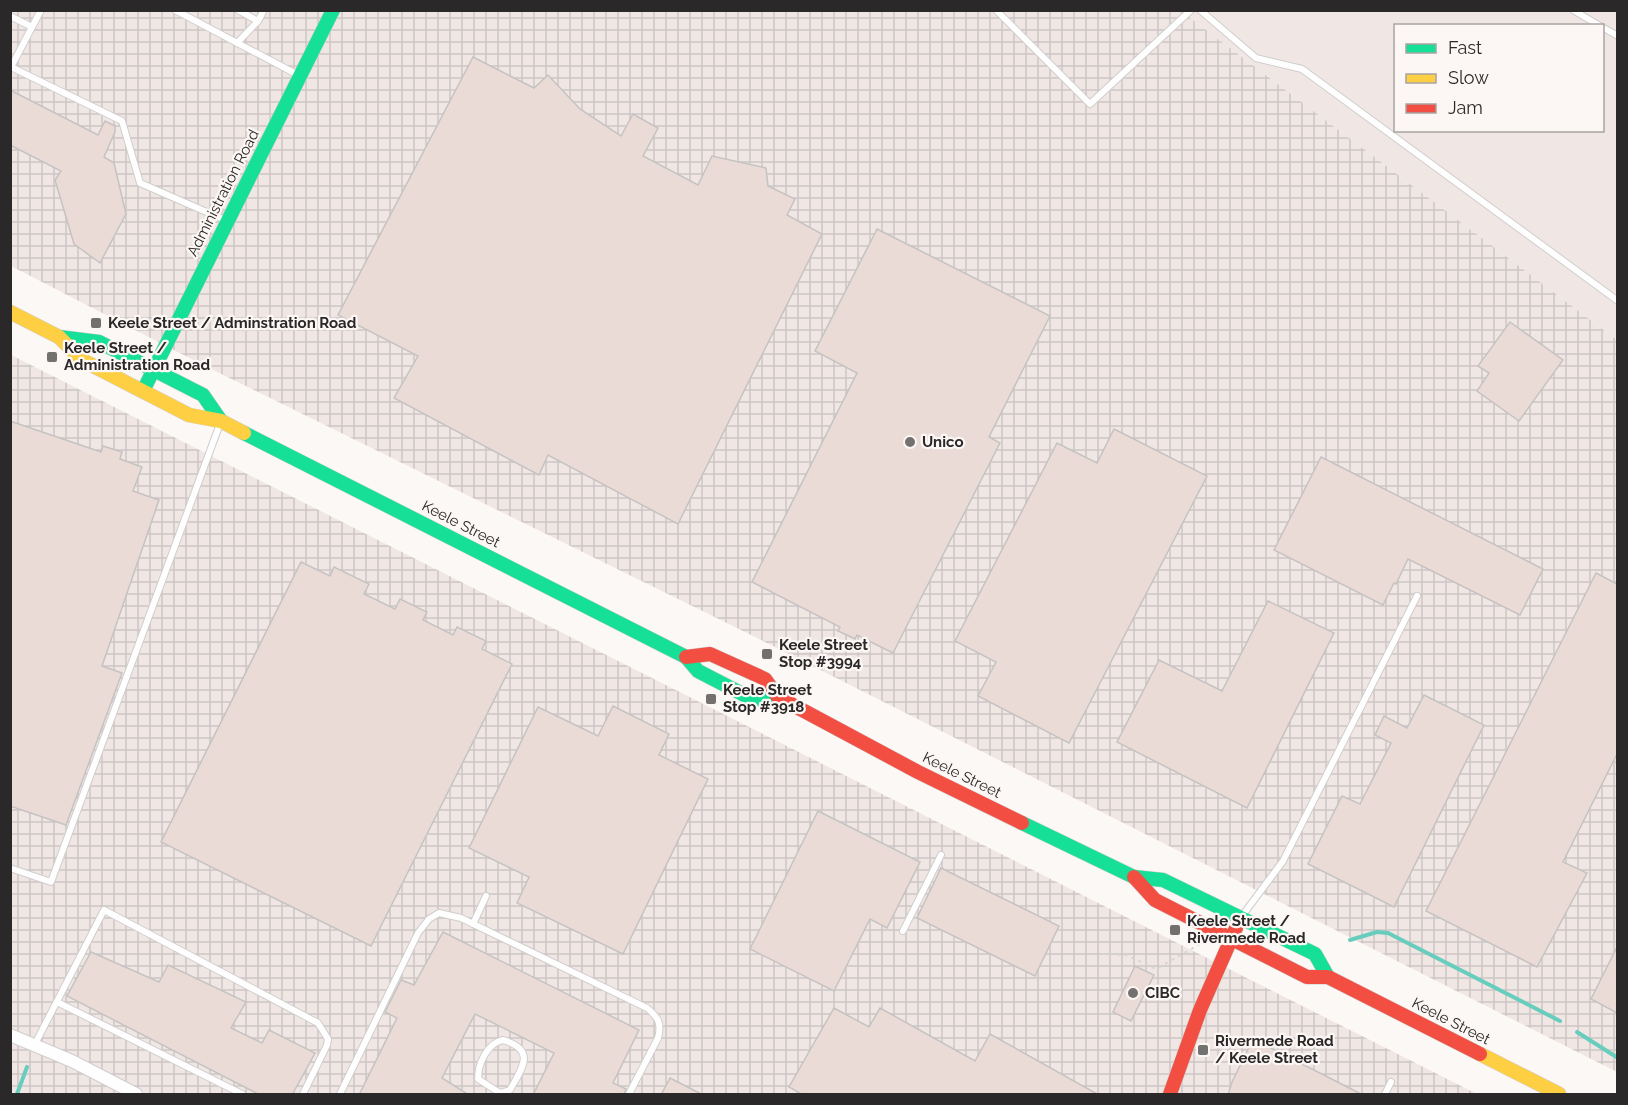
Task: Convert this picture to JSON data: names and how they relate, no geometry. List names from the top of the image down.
{
  "streets": {
    "main road": ["Administration Road", "Keele Street"]
  },
  "crossings": [
    ["Administration Road", "Keele Street"]
  ],
  "places": {
    "transit": [
      "Keele Street / Adminstration Road",
      "Keele Street / Administration Road",
      "Keele Street Stop #3994",
      "Keele Street Stop #3918",
      "Keele Street / Rivermede Road",
      "Rivermede Road / Keele Street"
    ],
    "other": ["Unico", "CIBC"]
  },
  "legend": ["Fast", "Slow", "Jam"]
}
